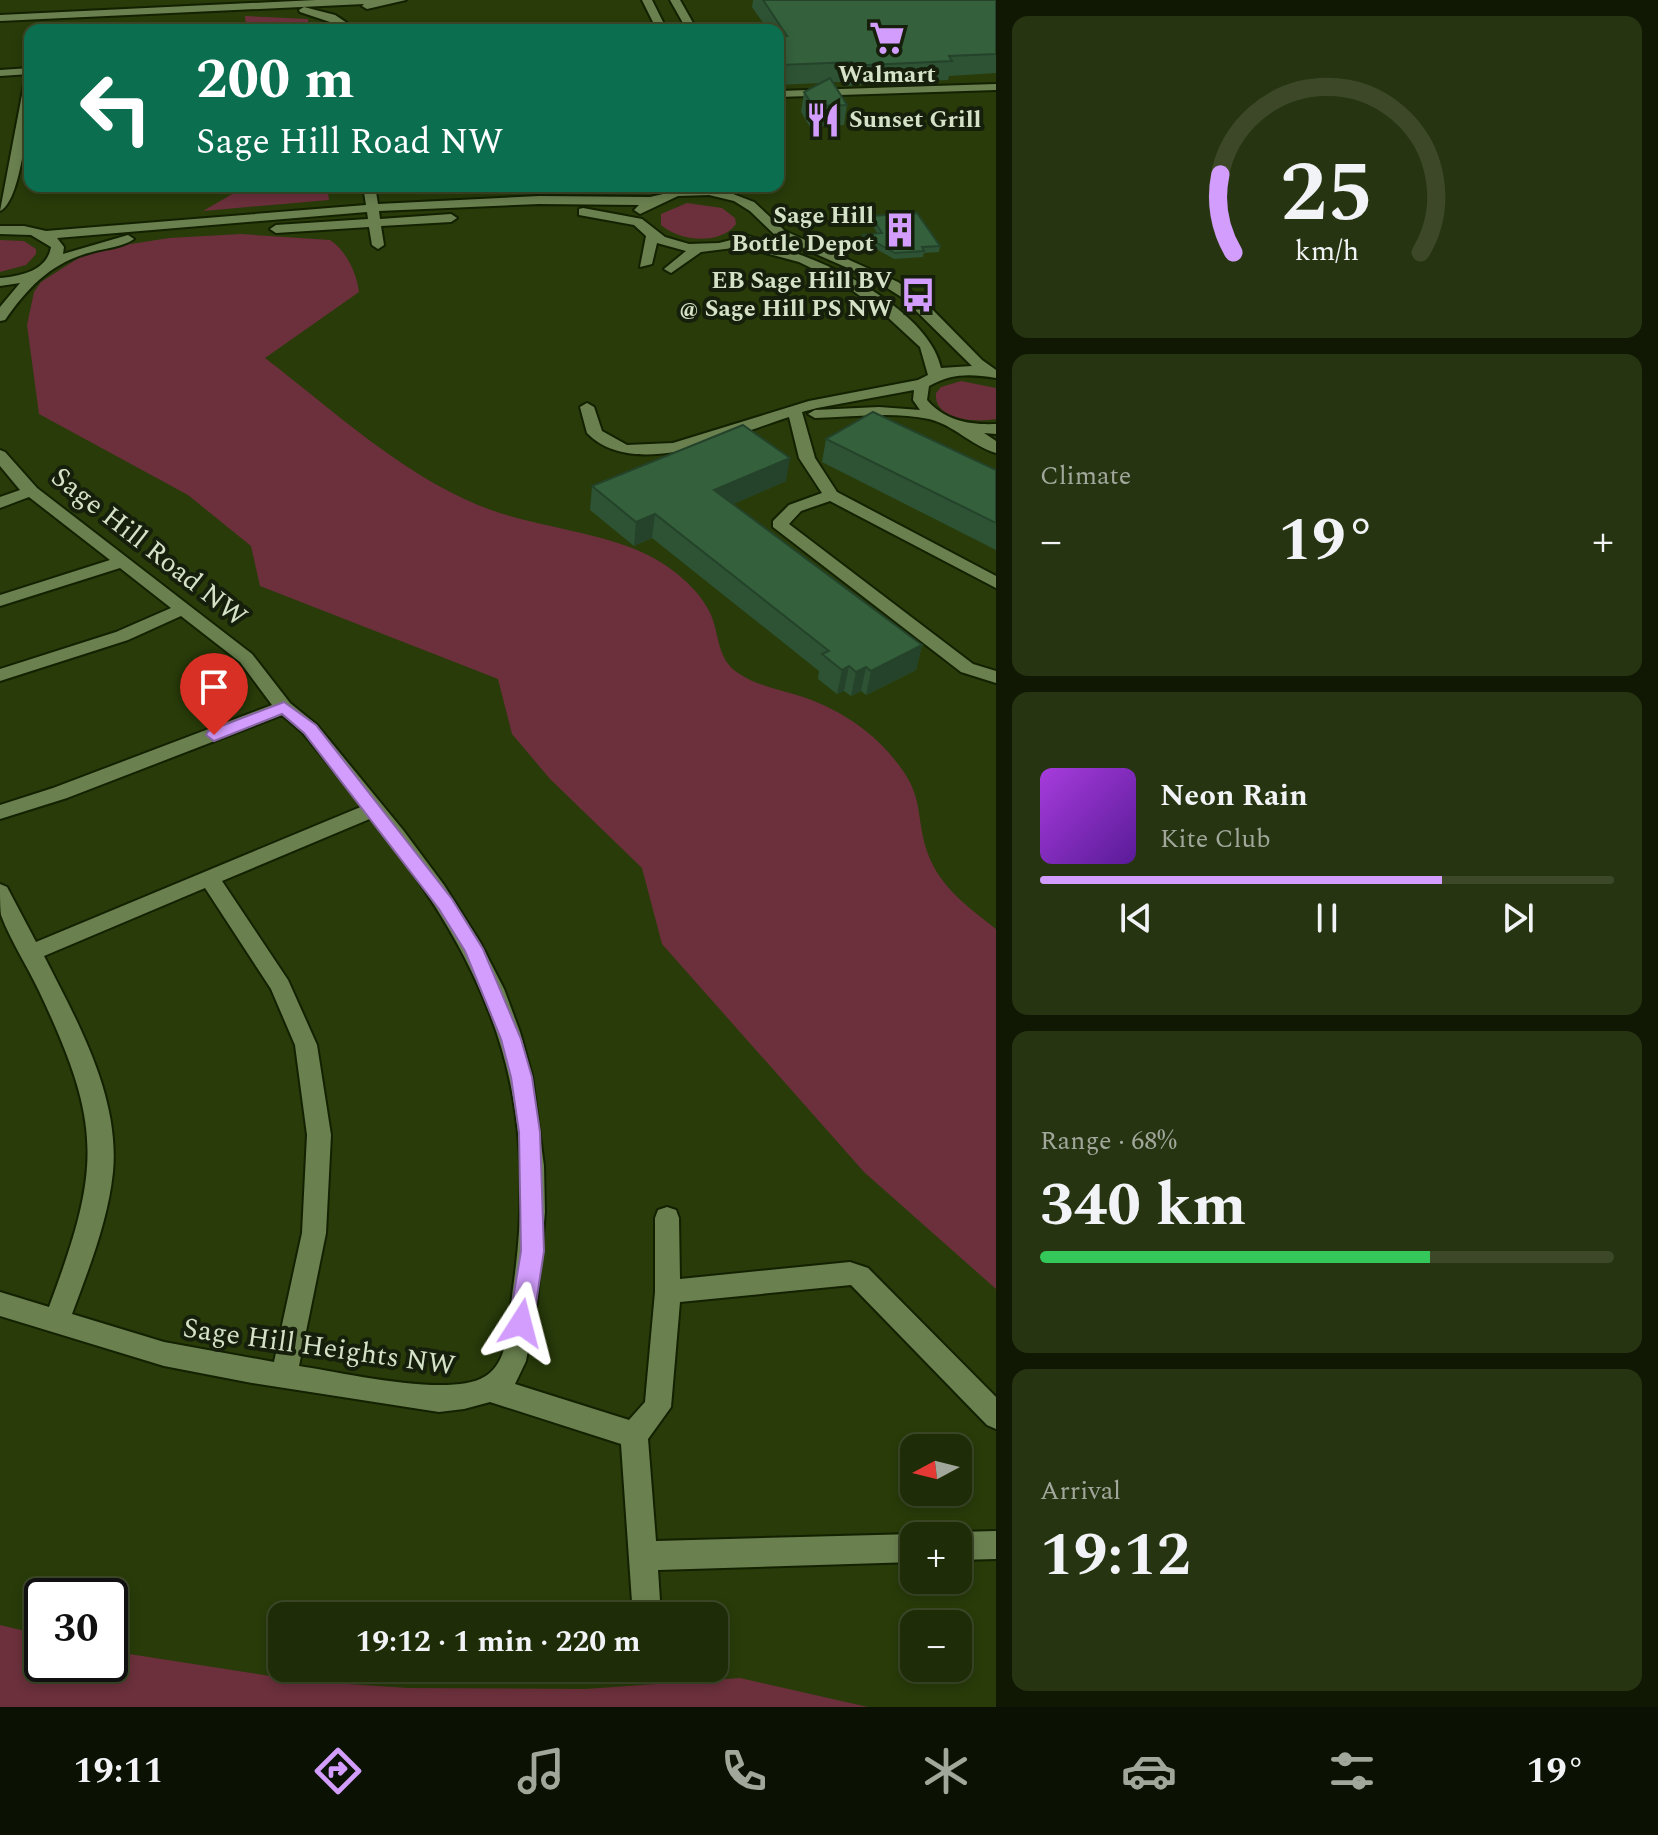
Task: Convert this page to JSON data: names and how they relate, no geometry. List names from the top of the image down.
{
  "streets": {
    "street": ["Sage Hill Road NW", "Sage Hill Heights NW"]
  },
  "crossings": [
    ["Sage Hill Road NW", "Sage Hill Heights NW"]
  ],
  "places": {
    "supermarket": ["Walmart"],
    "restaurant": ["Sunset Grill"],
    "building": ["Sage Hill Bottle Depot"],
    "bus stop": ["EB Sage Hill BV @ Sage Hill PS NW"]
  },
  "north": "left",
  "page": {
    "turn": ["200 m", "Sage Hill Road NW"],
    "tile": [
      "Climate",
      ["Range · 68%", "340 km"],
      ["Arrival", "19:12"]
    ],
    "heat": ["−", "19°", "+"],
    "song": ["Neon Rain", "Kite Club"],
    "map_buttons": ["+", "−"],
    "limit": "30",
    "trip": "19:12 · 1 min · 220 m",
    "tabs": ["19:11", "19°"],
    "gauge": ["25", "km/h"]
  }
}
